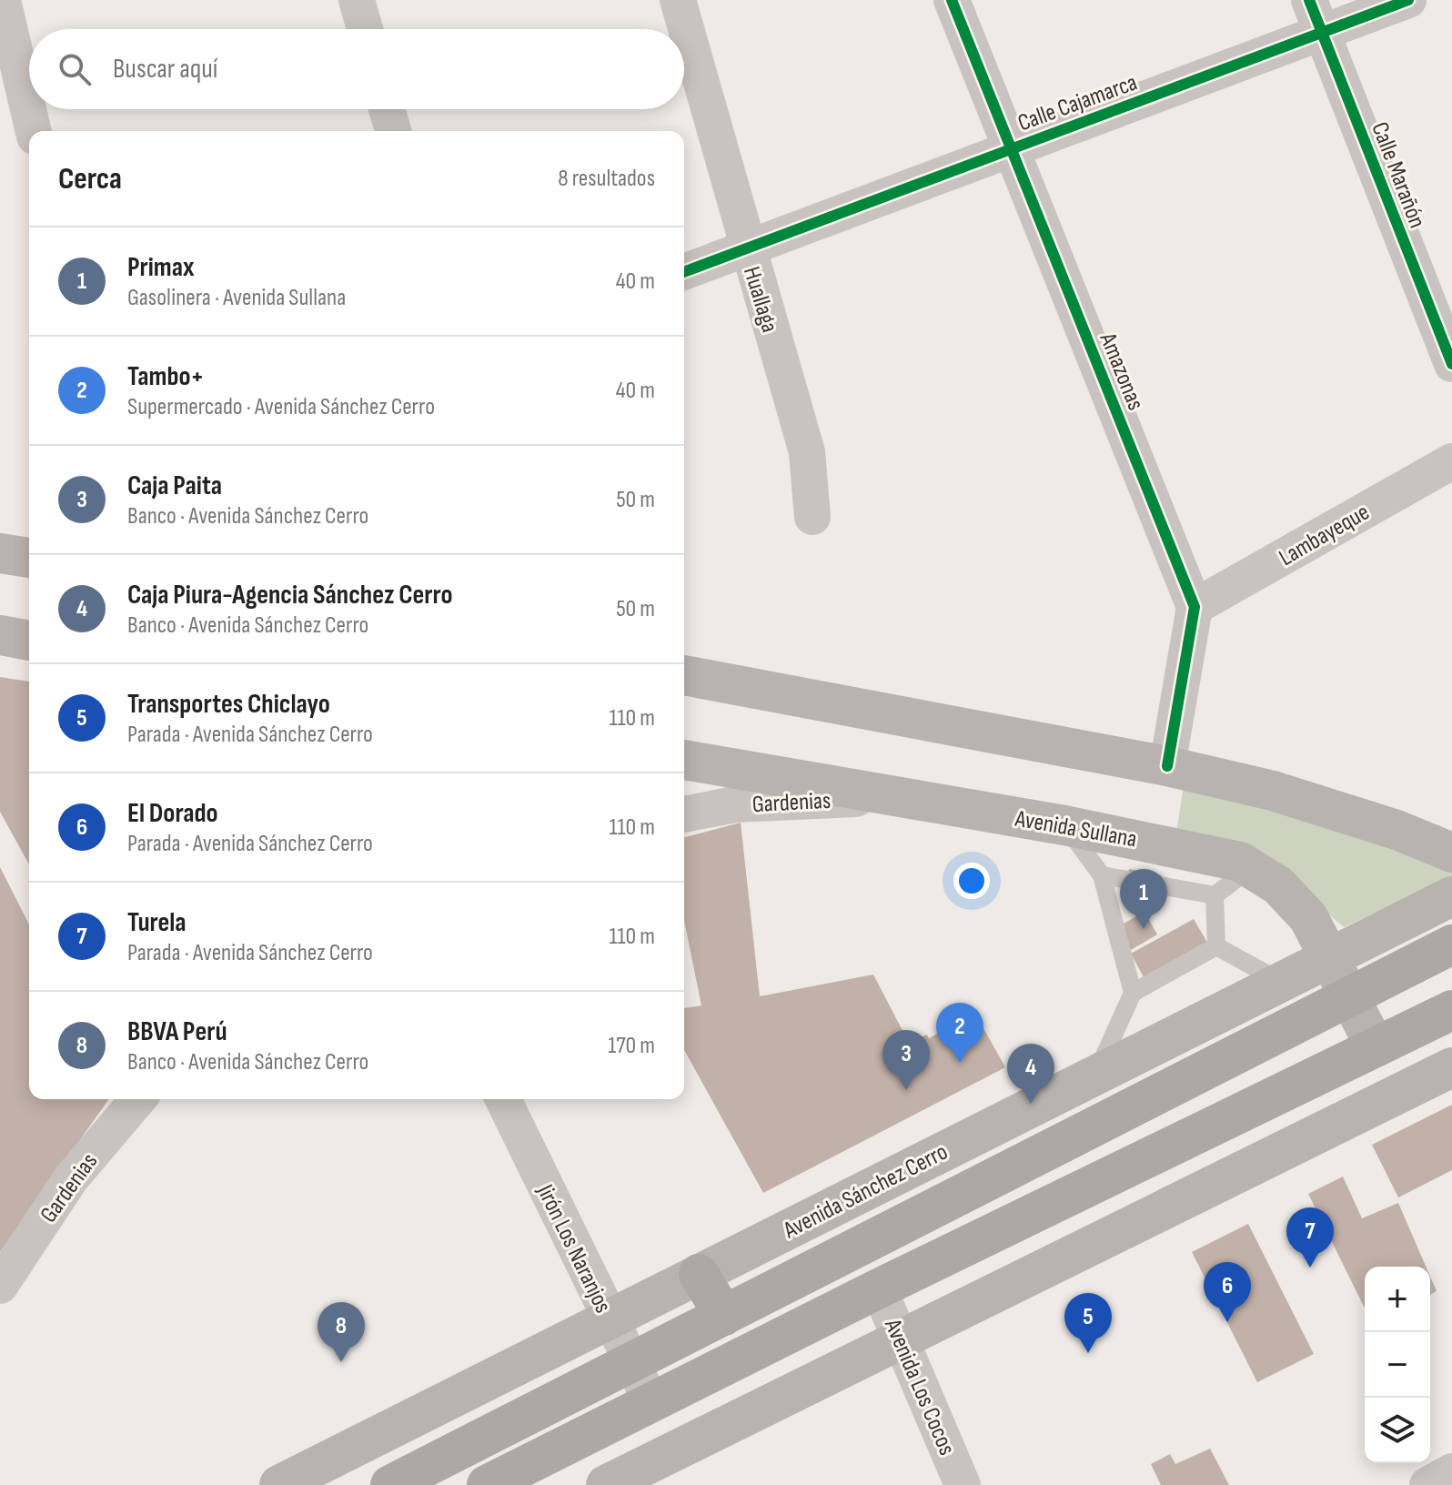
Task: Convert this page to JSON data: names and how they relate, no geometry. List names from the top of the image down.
{
  "streets": {
    "main road": ["Avenida Sullana", "Avenida Sánchez Cerro"],
    "street": [
      "Calle Cajamarca",
      "Calle Marañón",
      "Huallaga",
      "Amazonas",
      "Lambayeque",
      "Gardenias",
      "Jirón Los Naranjos",
      "Avenida Los Cocos"
    ]
  },
  "crossings": [
    ["Calle Cajamarca", "Calle Marañón"],
    ["Calle Cajamarca", "Huallaga"],
    ["Calle Cajamarca", "Amazonas"],
    ["Amazonas", "Lambayeque"],
    ["Gardenias", "Avenida Sullana"],
    ["Avenida Sullana", "Avenida Sánchez Cerro"],
    ["Avenida Sánchez Cerro", "Jirón Los Naranjos"]
  ],
  "page": {
    "search": "Buscar aquí",
    "heading": ["Cerca", "8 resultados"],
    "list": [
      {
        "mark": "1",
        "name": "Primax",
        "note": "Gasolinera · Avenida Sullana",
        "value": "40 m"
      },
      {
        "mark": "2",
        "name": "Tambo+",
        "note": "Supermercado · Avenida Sánchez Cerro",
        "value": "40 m"
      },
      {
        "mark": "3",
        "name": "Caja Paita",
        "note": "Banco · Avenida Sánchez Cerro",
        "value": "50 m"
      },
      {
        "mark": "4",
        "name": "Caja Piura-Agencia Sánchez Cerro",
        "note": "Banco · Avenida Sánchez Cerro",
        "value": "50 m"
      },
      {
        "mark": "5",
        "name": "Transportes Chiclayo",
        "note": "Parada · Avenida Sánchez Cerro",
        "value": "110 m"
      },
      {
        "mark": "6",
        "name": "El Dorado",
        "note": "Parada · Avenida Sánchez Cerro",
        "value": "110 m"
      },
      {
        "mark": "7",
        "name": "Turela",
        "note": "Parada · Avenida Sánchez Cerro",
        "value": "110 m"
      },
      {
        "mark": "8",
        "name": "BBVA Perú",
        "note": "Banco · Avenida Sánchez Cerro",
        "value": "170 m"
      }
    ],
    "pins": [
      "1",
      "2",
      "3",
      "4",
      "7",
      "6",
      "5",
      "8"
    ],
    "map_buttons": ["+", "−"]
  }
}
